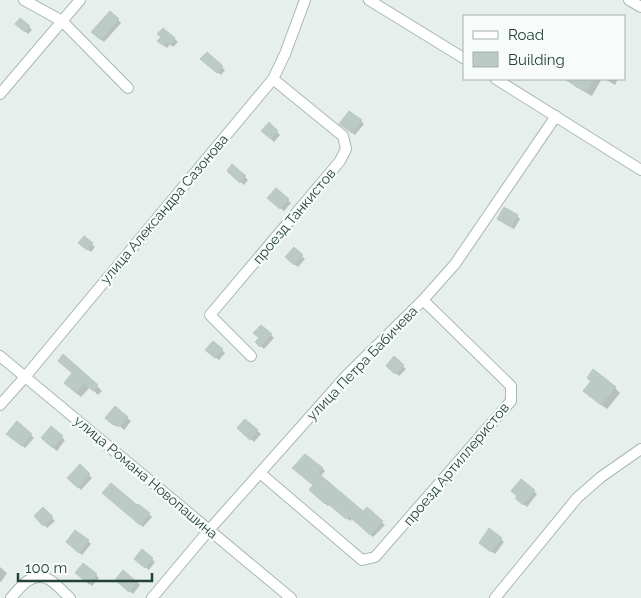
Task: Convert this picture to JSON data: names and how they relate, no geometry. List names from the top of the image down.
{
  "streets": {
    "street": [
      "улица Александра Сазонова",
      "проезд Танкистов",
      "улица Петра Бабичева",
      "проезд Артиллеристов",
      "улица Романа Новопашина"
    ]
  },
  "crossings": [
    ["улица Александра Сазонова", "проезд Танкистов"],
    ["улица Александра Сазонова", "улица Романа Новопашина"],
    ["улица Петра Бабичева", "проезд Артиллеристов"],
    ["улица Петра Бабичева", "улица Романа Новопашина"]
  ],
  "legend": ["Road", "Building"],
  "scale_bar": "100 m"
}
